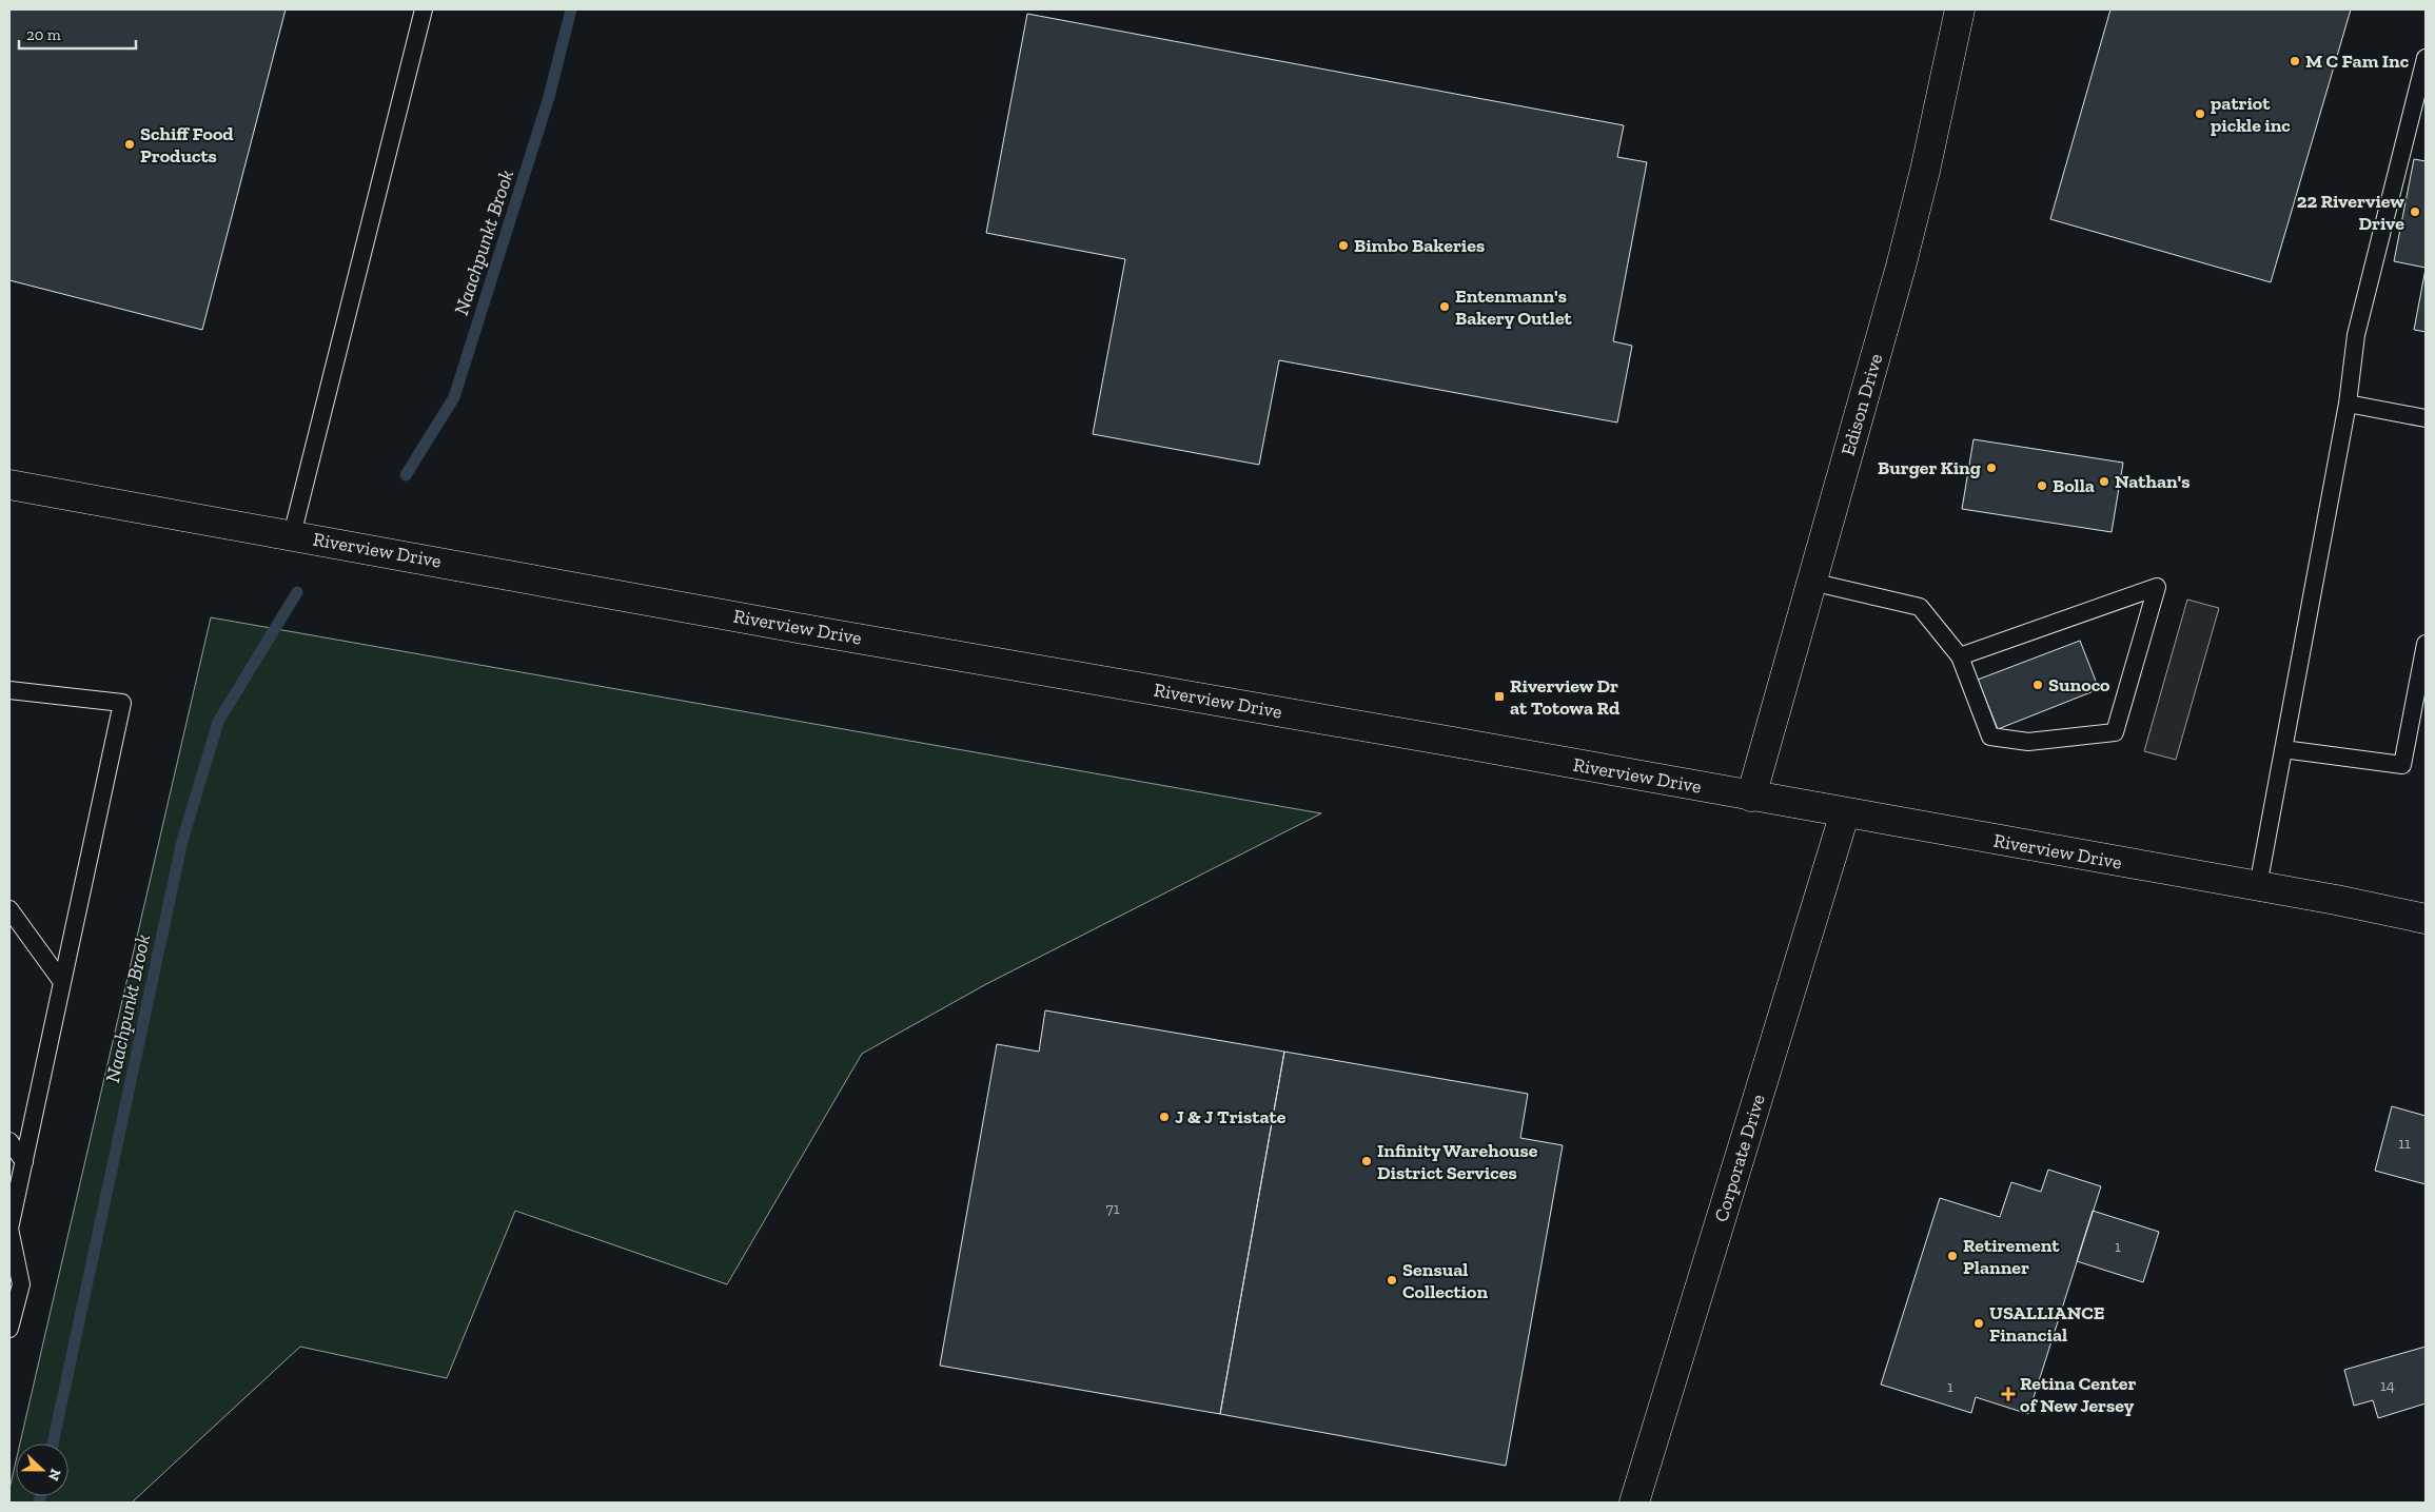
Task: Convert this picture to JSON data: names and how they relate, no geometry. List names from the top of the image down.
{
  "streets": {
    "main road": ["Edison Drive", "Riverview Drive", "Corporate Drive"]
  },
  "crossings": [
    ["Edison Drive", "Riverview Drive"],
    ["Riverview Drive", "Corporate Drive"]
  ],
  "water": ["Naachpunkt Brook"],
  "places": {
    "other": [
      "M C Fam Inc",
      "patriot pickle inc",
      "Schiff Food Products",
      "22 Riverview Drive",
      "Bimbo Bakeries",
      "Entenmann's Bakery Outlet",
      "Burger King",
      "Nathan's",
      "Bolla",
      "Sunoco",
      "J & J Tristate",
      "Infinity Warehouse District Services",
      "Retirement Planner",
      "Sensual Collection",
      "USALLIANCE Financial"
    ],
    "transit": ["Riverview Dr at Totowa Rd"],
    "health": ["Retina Center of New Jersey"]
  },
  "house_numbers": [
    "11",
    "71",
    "1",
    "14",
    "1"
  ],
  "scale_bar": "20 m",
  "north": "right"
}
